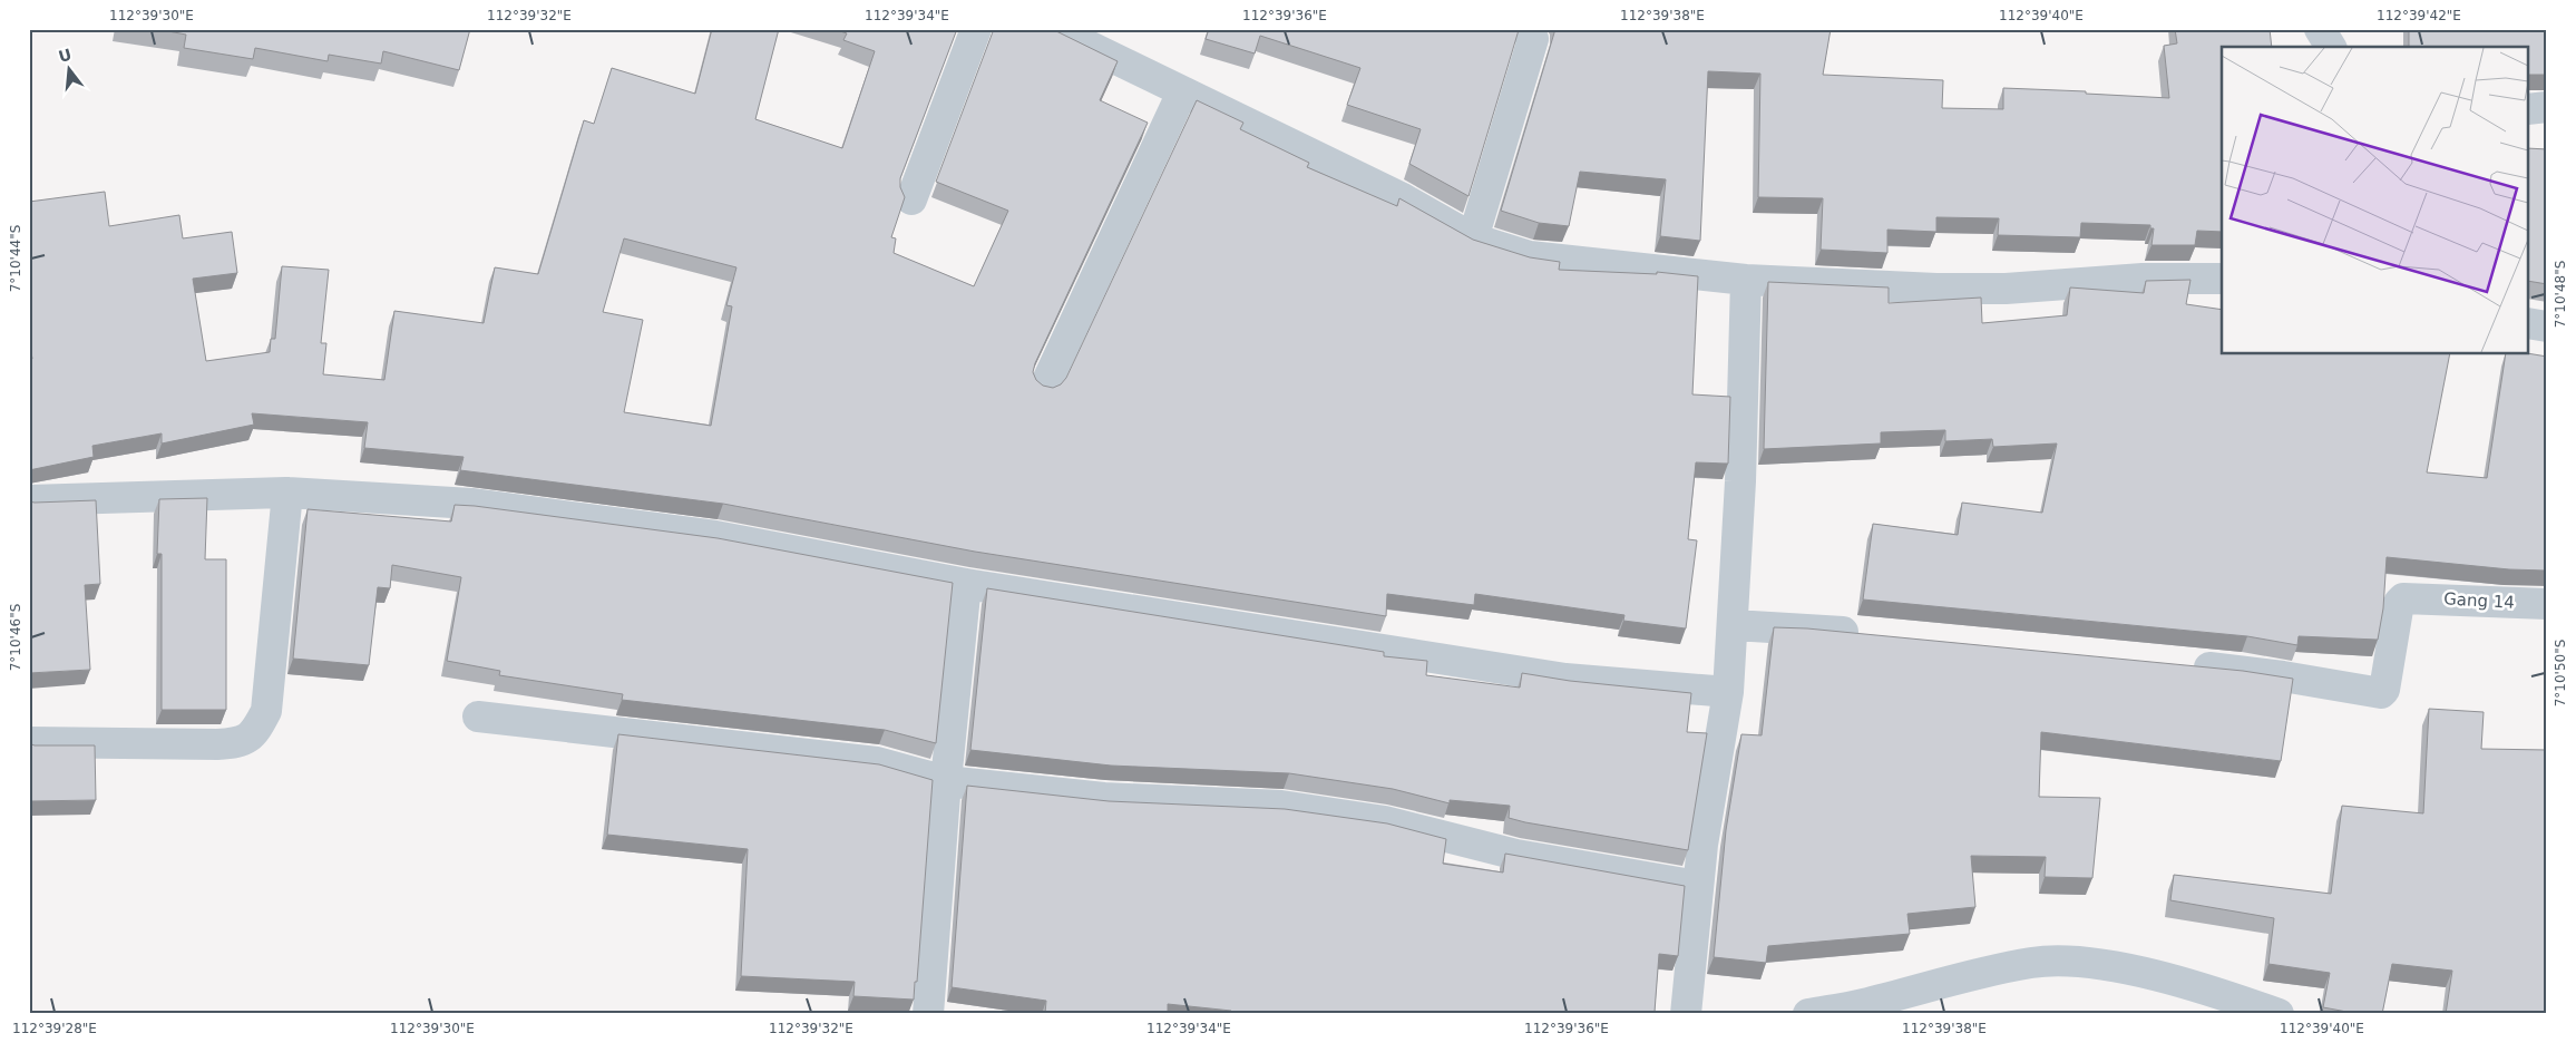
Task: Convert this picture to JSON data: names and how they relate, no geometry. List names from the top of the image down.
{
  "streets": {
    "street": ["Gang 14"]
  },
  "north": "top",
  "coordinates": [
    "112°39'30\"E",
    "112°39'32\"E",
    "112°39'34\"E",
    "112°39'36\"E",
    "112°39'38\"E",
    "112°39'40\"E",
    "112°39'42\"E",
    "7°10'44\"S",
    "7°10'48\"S",
    "7°10'46\"S",
    "7°10'50\"S",
    "112°39'28\"E"
  ]
}
